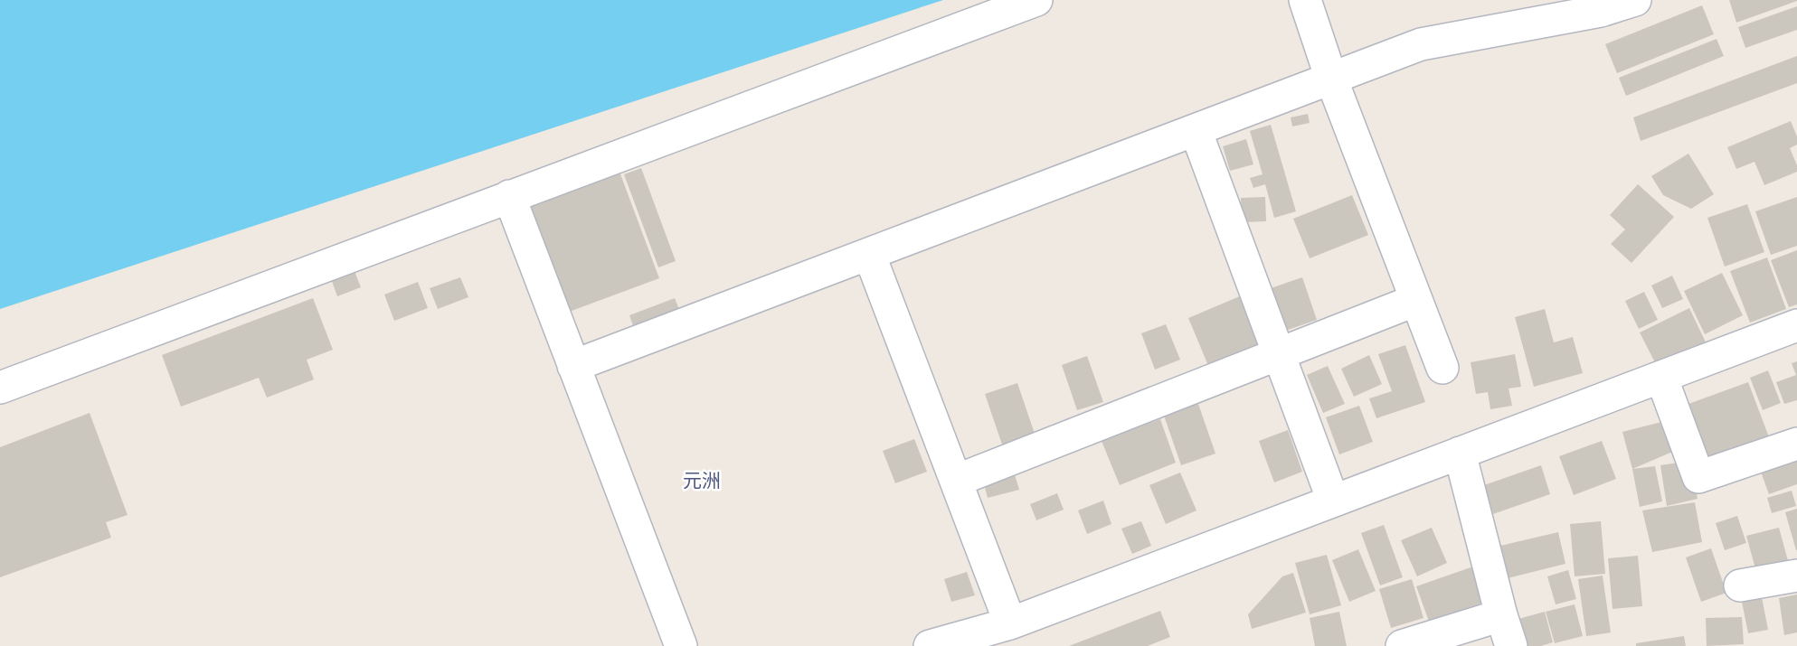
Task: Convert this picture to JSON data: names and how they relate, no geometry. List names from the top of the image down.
{
  "districts": ["元洲"]
}
